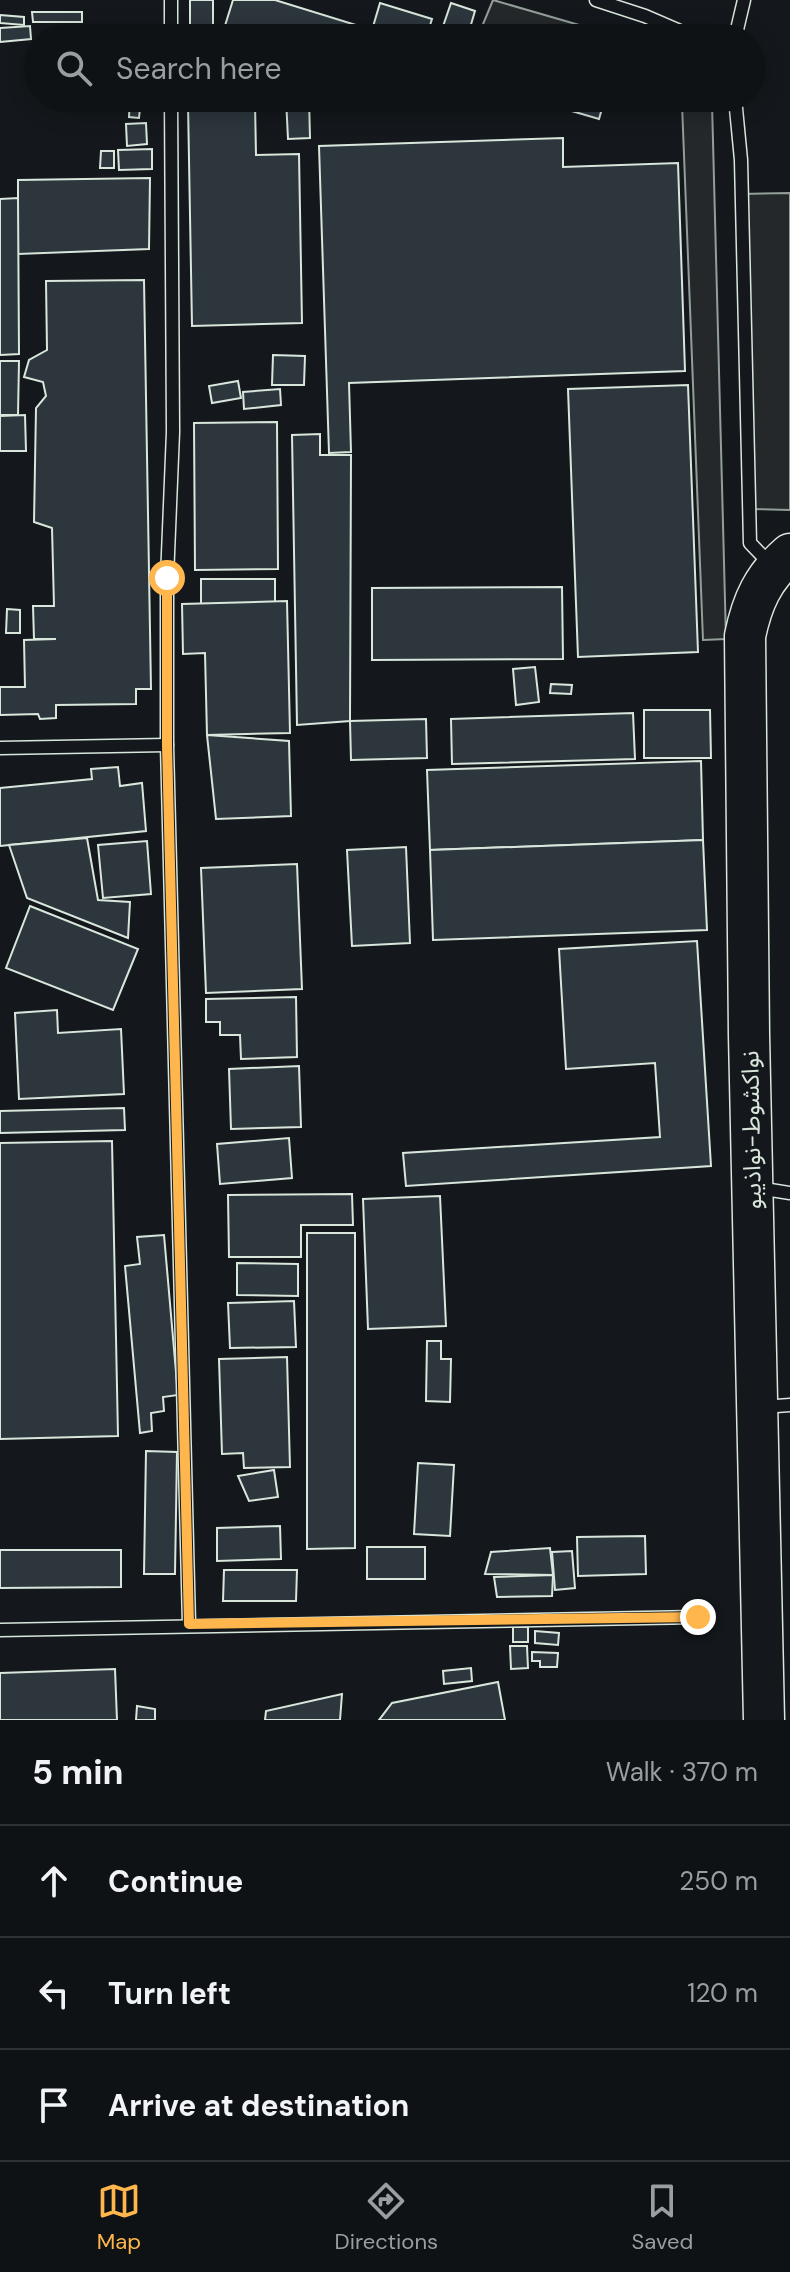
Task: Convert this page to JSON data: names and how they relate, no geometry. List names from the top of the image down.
{
  "streets": {
    "main road": ["نواكشوط-نواذيبو"]
  },
  "page": {
    "search": "Search here",
    "heading": ["5 min", "Walk · 370 m"],
    "list": [
      ["Continue", "250 m"],
      ["Turn left", "120 m"],
      "Arrive at destination"
    ],
    "nav": ["Map", "Directions", "Saved"]
  }
}
